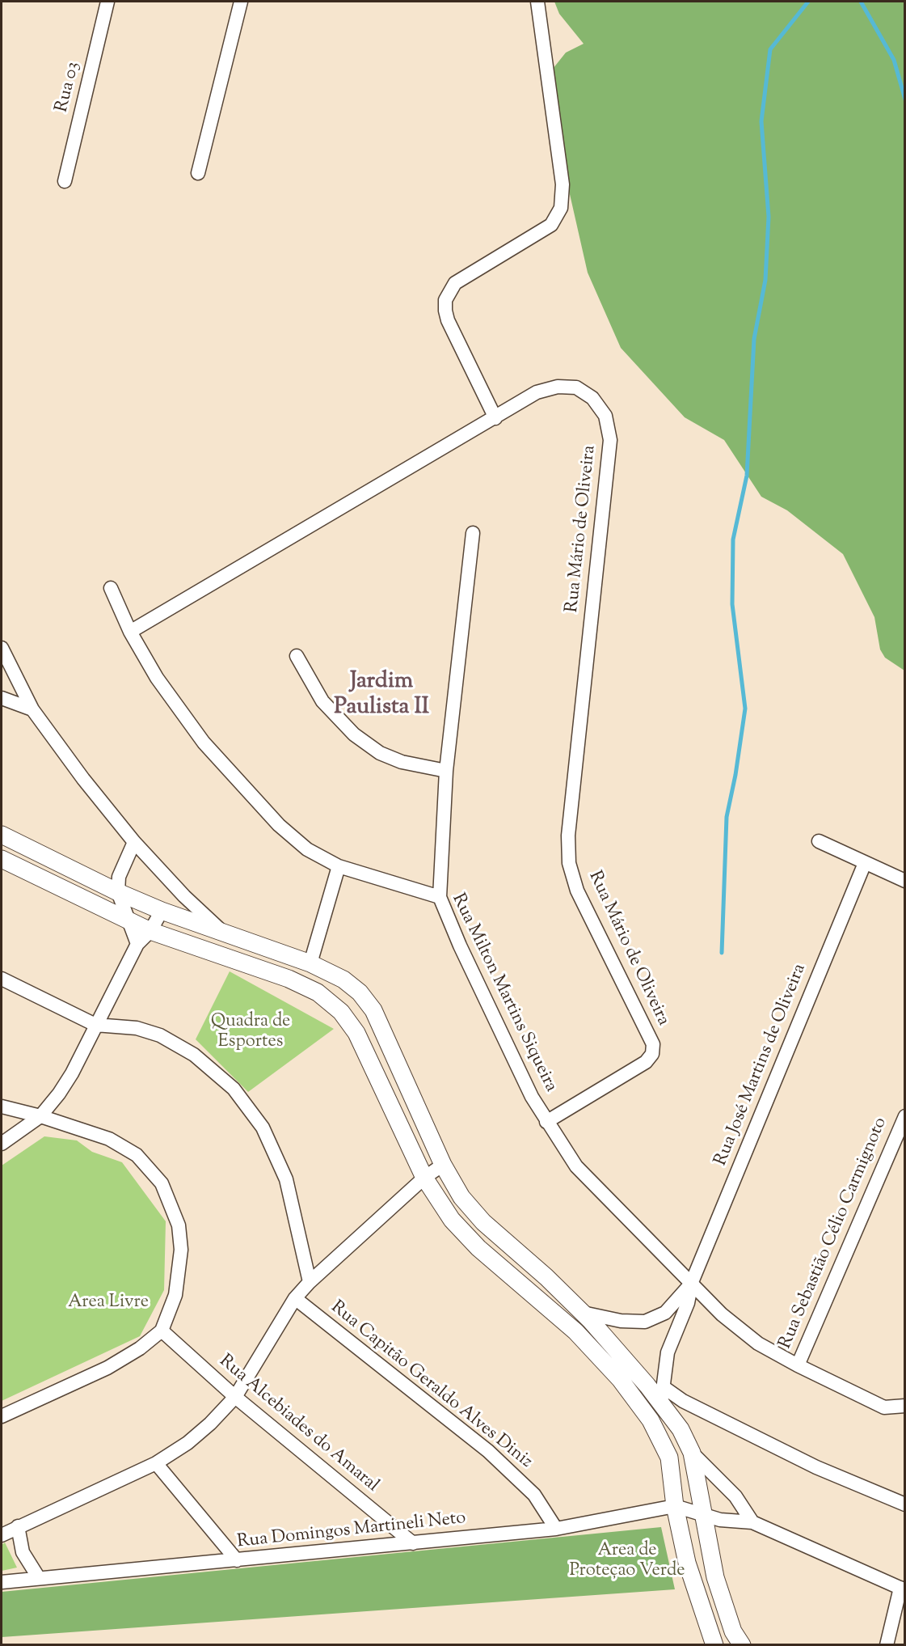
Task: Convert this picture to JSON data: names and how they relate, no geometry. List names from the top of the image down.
{
  "streets": {
    "street": [
      "Rua 03",
      "Rua Mário de Oliveira",
      "Rua Milton Martins Siqueira",
      "Rua José Martins de Oliveira",
      "Rua Sebastião Célio Carmignoto",
      "Rua Capitão Geraldo Alves Diniz",
      "Rua Alcebiades do Amaral",
      "Rua Domingos Martineli Neto"
    ]
  },
  "crossings": [
    ["Rua Mário de Oliveira", "Rua Milton Martins Siqueira"],
    ["Rua Milton Martins Siqueira", "Rua José Martins de Oliveira"],
    ["Rua Milton Martins Siqueira", "Rua Sebastião Célio Carmignoto"],
    ["Rua Capitão Geraldo Alves Diniz", "Rua Domingos Martineli Neto"],
    ["Rua Alcebiades do Amaral", "Rua Domingos Martineli Neto"]
  ],
  "districts": ["Jardim Paulista II"],
  "parks": ["Quadra de Esportes", "Area Livre", "Area de Proteçao Verde"]
}
